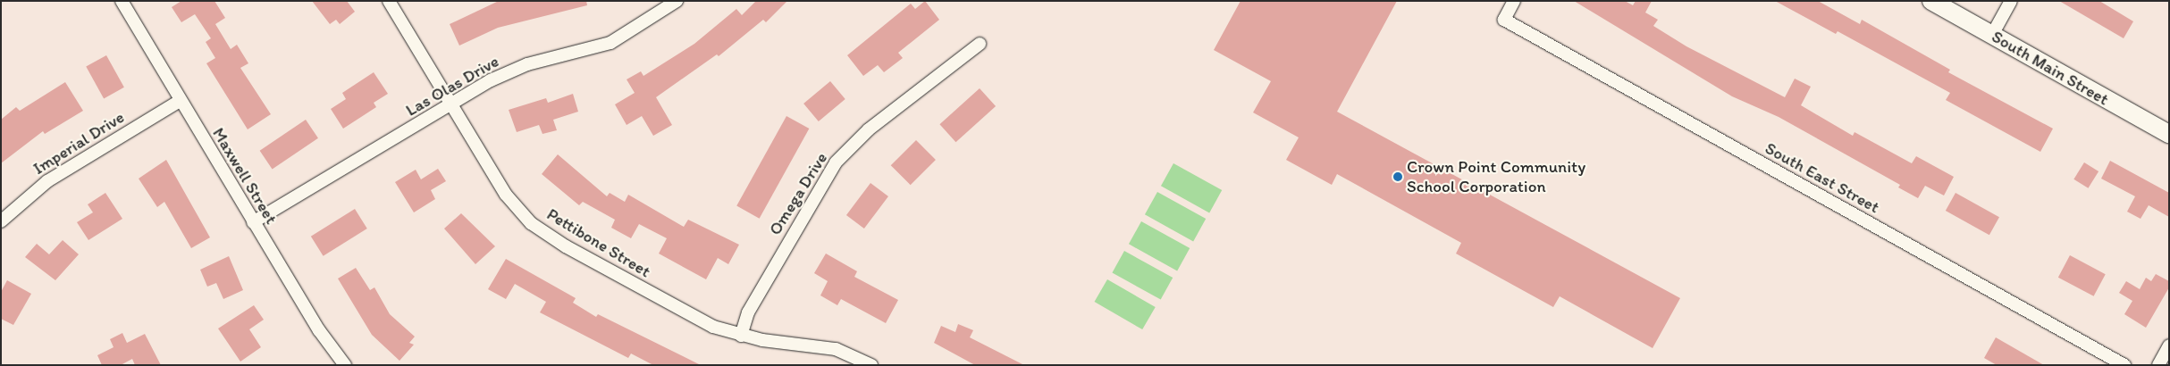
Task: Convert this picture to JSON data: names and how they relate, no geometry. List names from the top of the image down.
{
  "streets": {
    "street": [
      "South Main Street",
      "Las Olas Drive",
      "Imperial Drive",
      "Maxwell Street",
      "South East Street",
      "Omega Drive",
      "Pettibone Street"
    ]
  },
  "crossings": [
    ["Las Olas Drive", "Maxwell Street"],
    ["Las Olas Drive", "Pettibone Street"],
    ["Imperial Drive", "Maxwell Street"],
    ["Omega Drive", "Pettibone Street"]
  ],
  "places": ["Crown Point Community School Corporation"]
}
